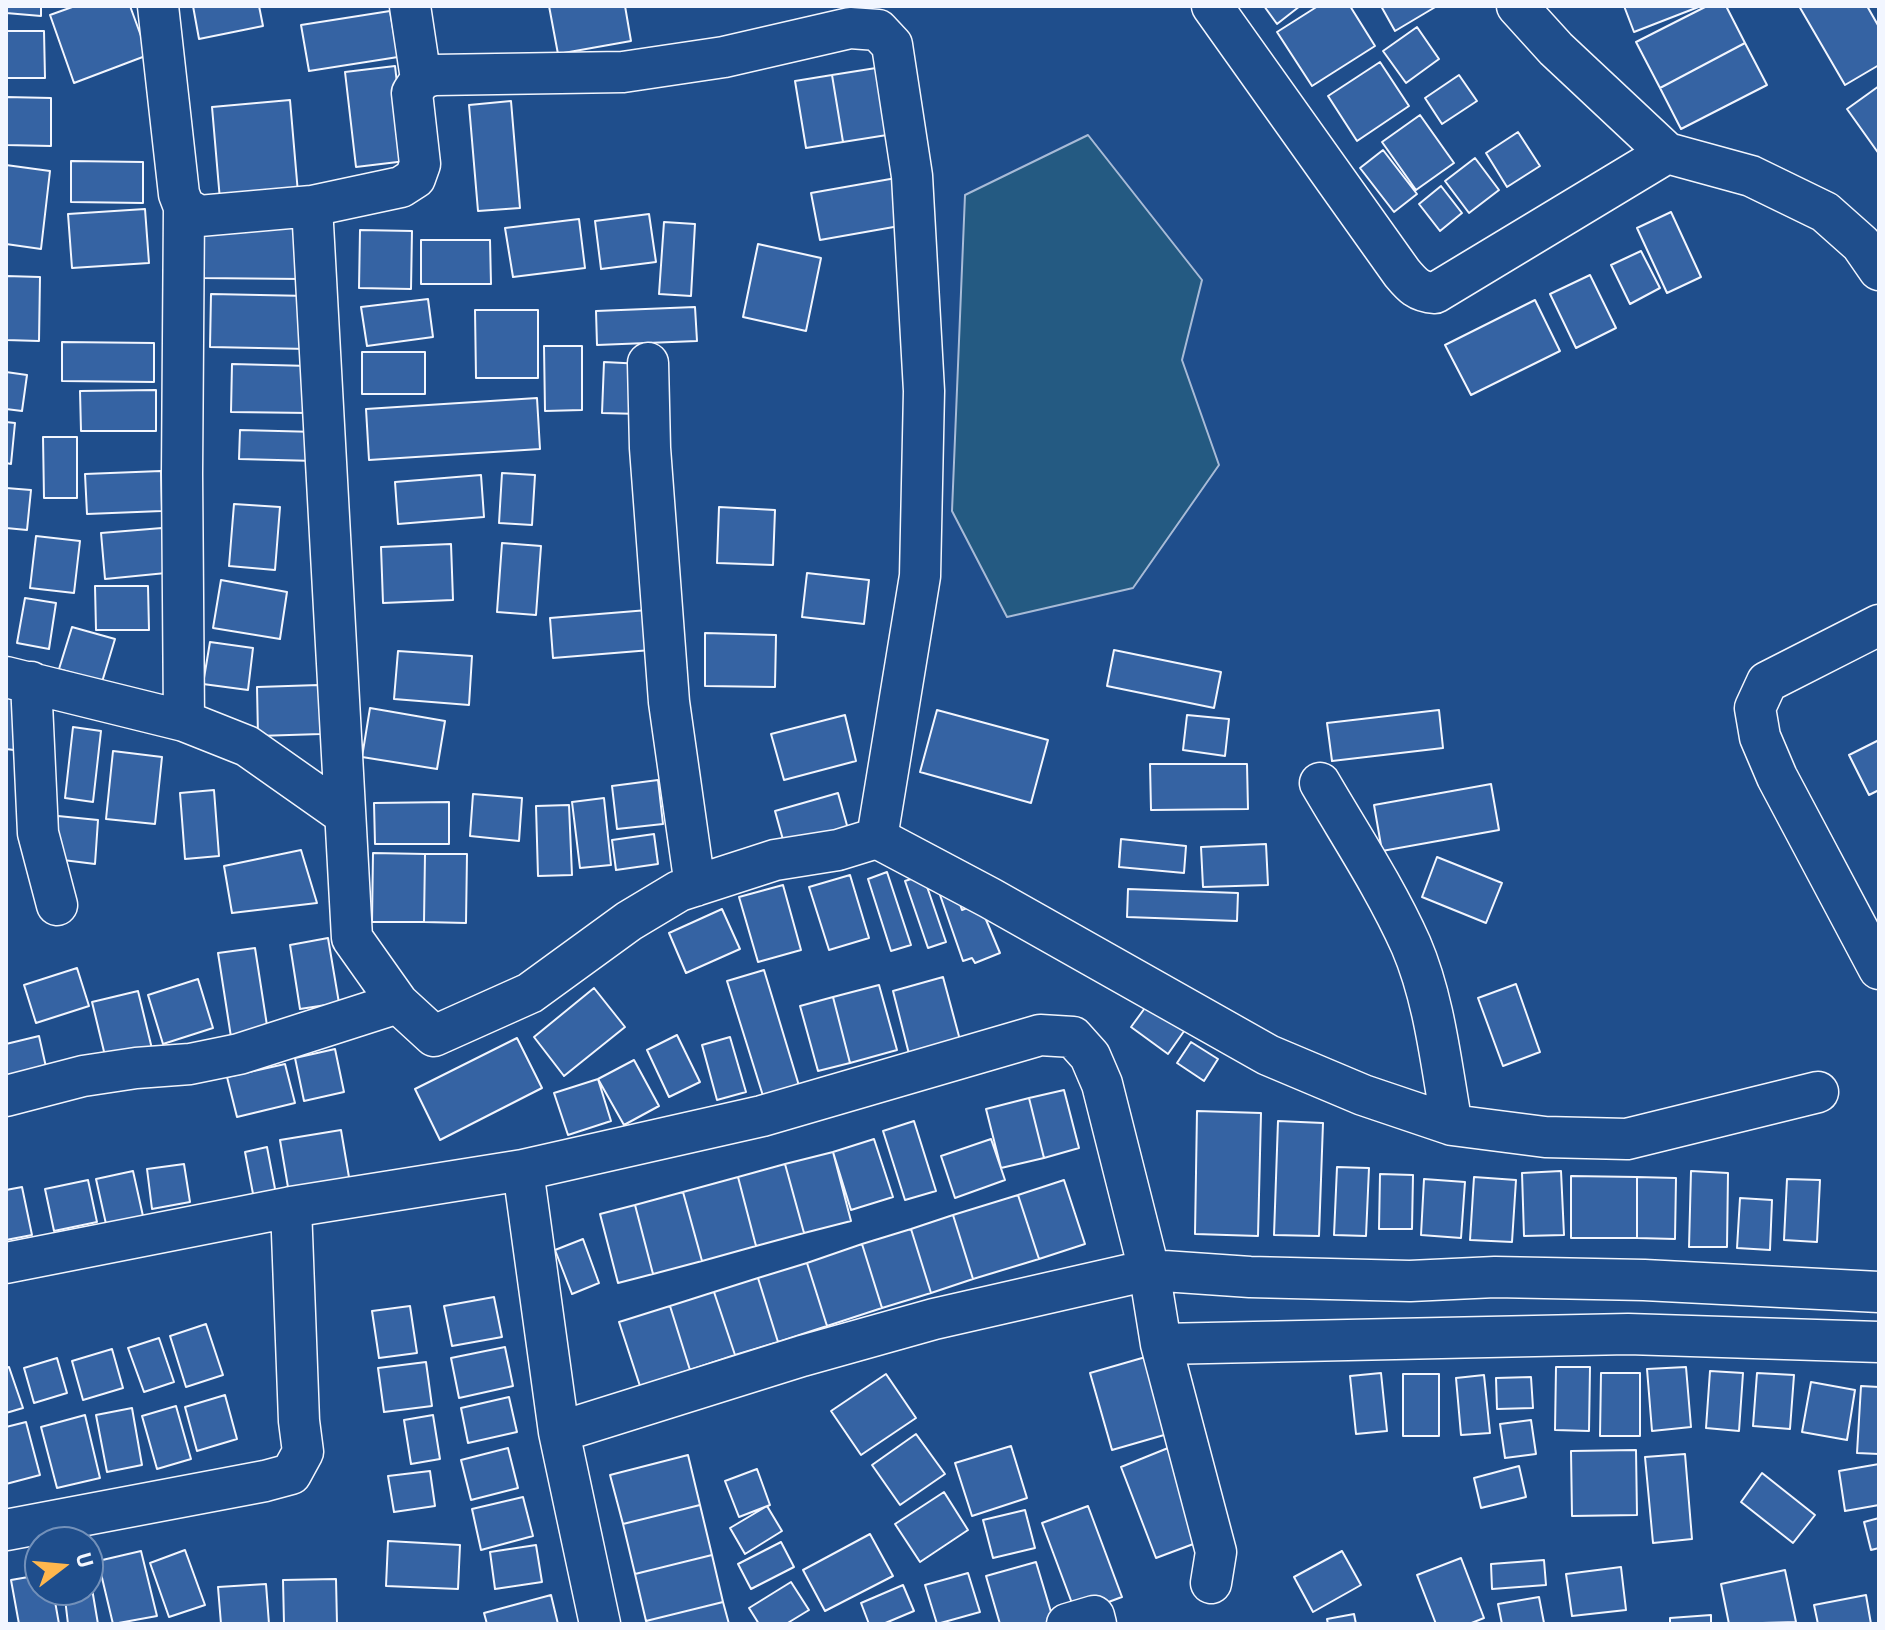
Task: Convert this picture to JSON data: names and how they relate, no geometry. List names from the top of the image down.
{
  "north": "right"
}
